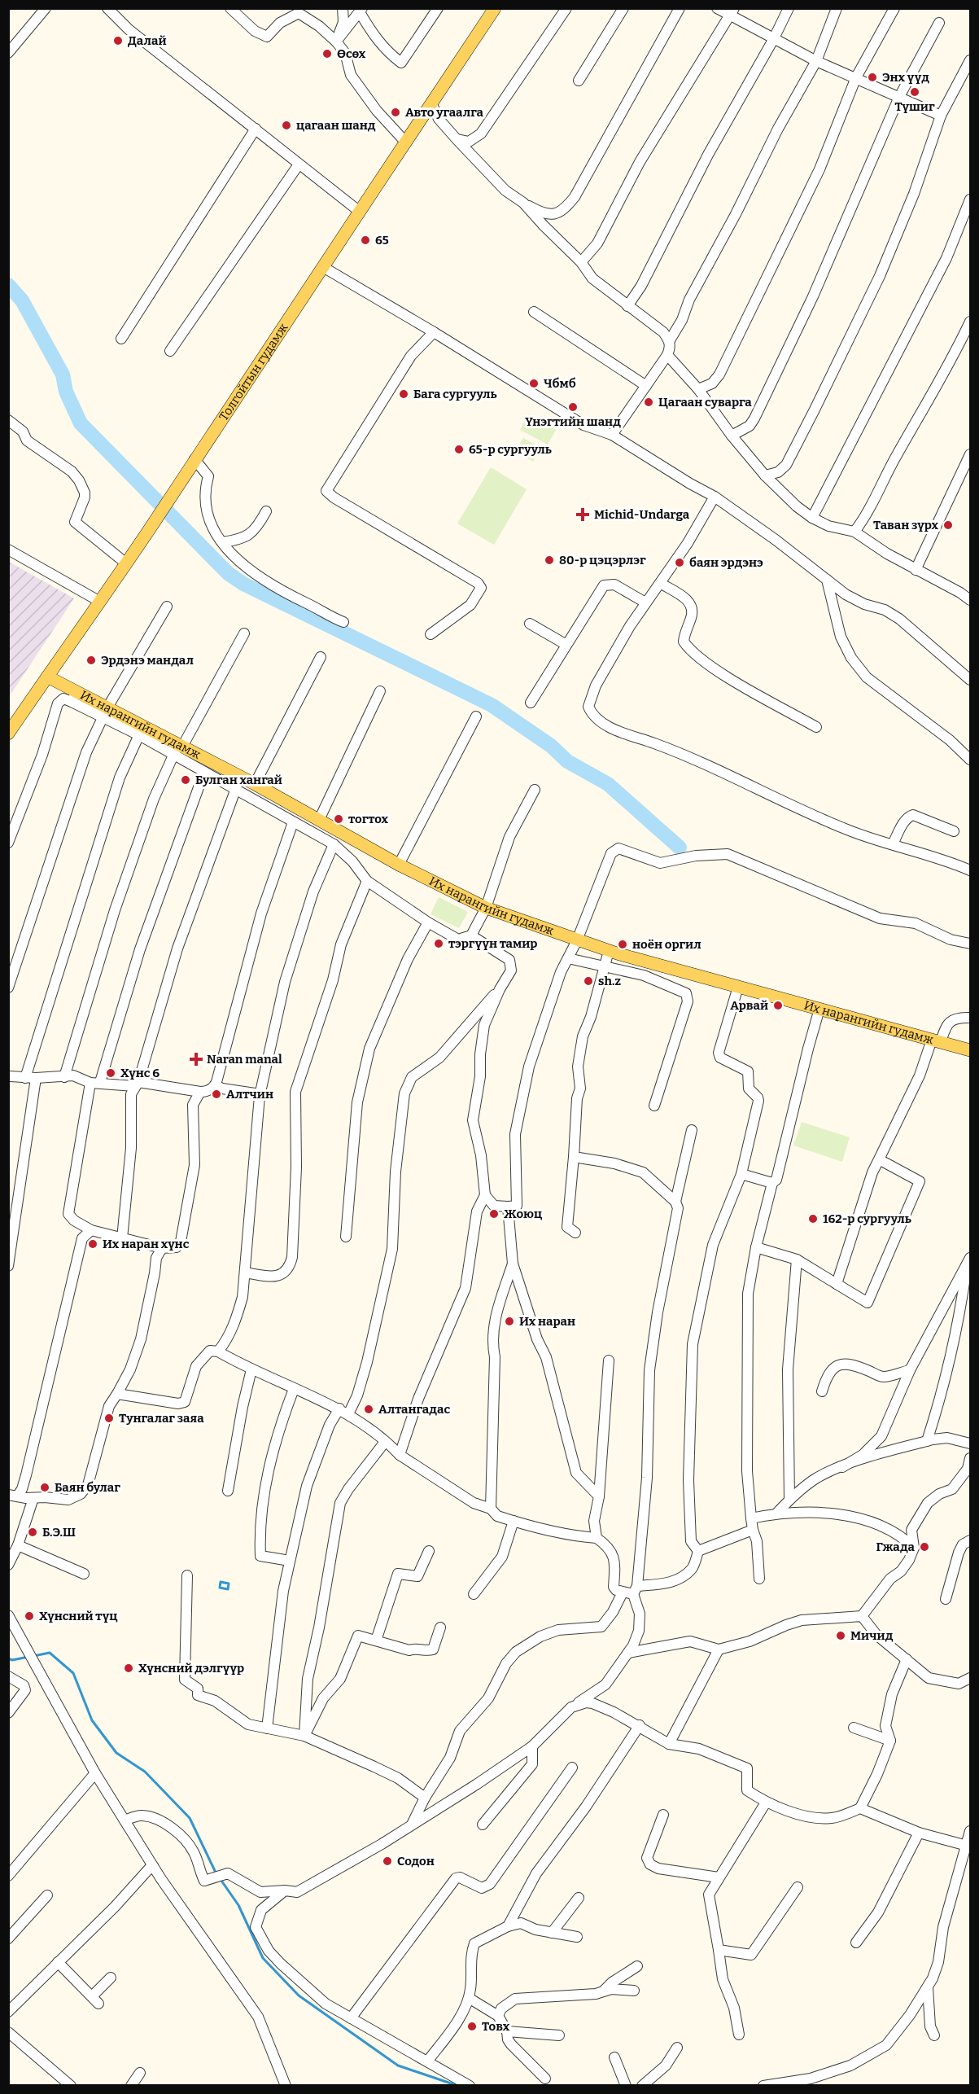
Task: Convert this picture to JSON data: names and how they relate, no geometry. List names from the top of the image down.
{
  "streets": {
    "main road": ["Толгойтын гудамж", "Их нарангийн гудамж"]
  },
  "crossings": [
    ["Толгойтын гудамж", "Их нарангийн гудамж"]
  ],
  "places": {
    "other": [
      "Далай",
      "Өсөх",
      "Энх үүд",
      "Түшиг",
      "Авто угаалга",
      "цагаан шанд",
      "65",
      "Чбмб",
      "Бага сургууль",
      "Цагаан суварга",
      "Үнэгтийн шанд",
      "65-р сургууль",
      "Таван зүрх",
      "80-р цэцэрлэг",
      "баян эрдэнэ",
      "Эрдэнэ мандал",
      "Булган хангай",
      "тогтох",
      "тэргүүн тамир",
      "ноён оргил",
      "sh.z",
      "Арвай",
      "Хүнс 6",
      "Алтчин",
      "Жоюц",
      "162-р сургууль",
      "Их наран хүнс",
      "Их наран",
      "Алтангадас",
      "Тунгалаг заяа",
      "Баян булаг",
      "Б.Э.Ш",
      "Гжада",
      "Хүнсний түц",
      "Мичид",
      "Хүнсний дэлгүүр",
      "Содон",
      "Товх"
    ],
    "health": ["Michid-Undarga", "Naran manal"]
  }
}
